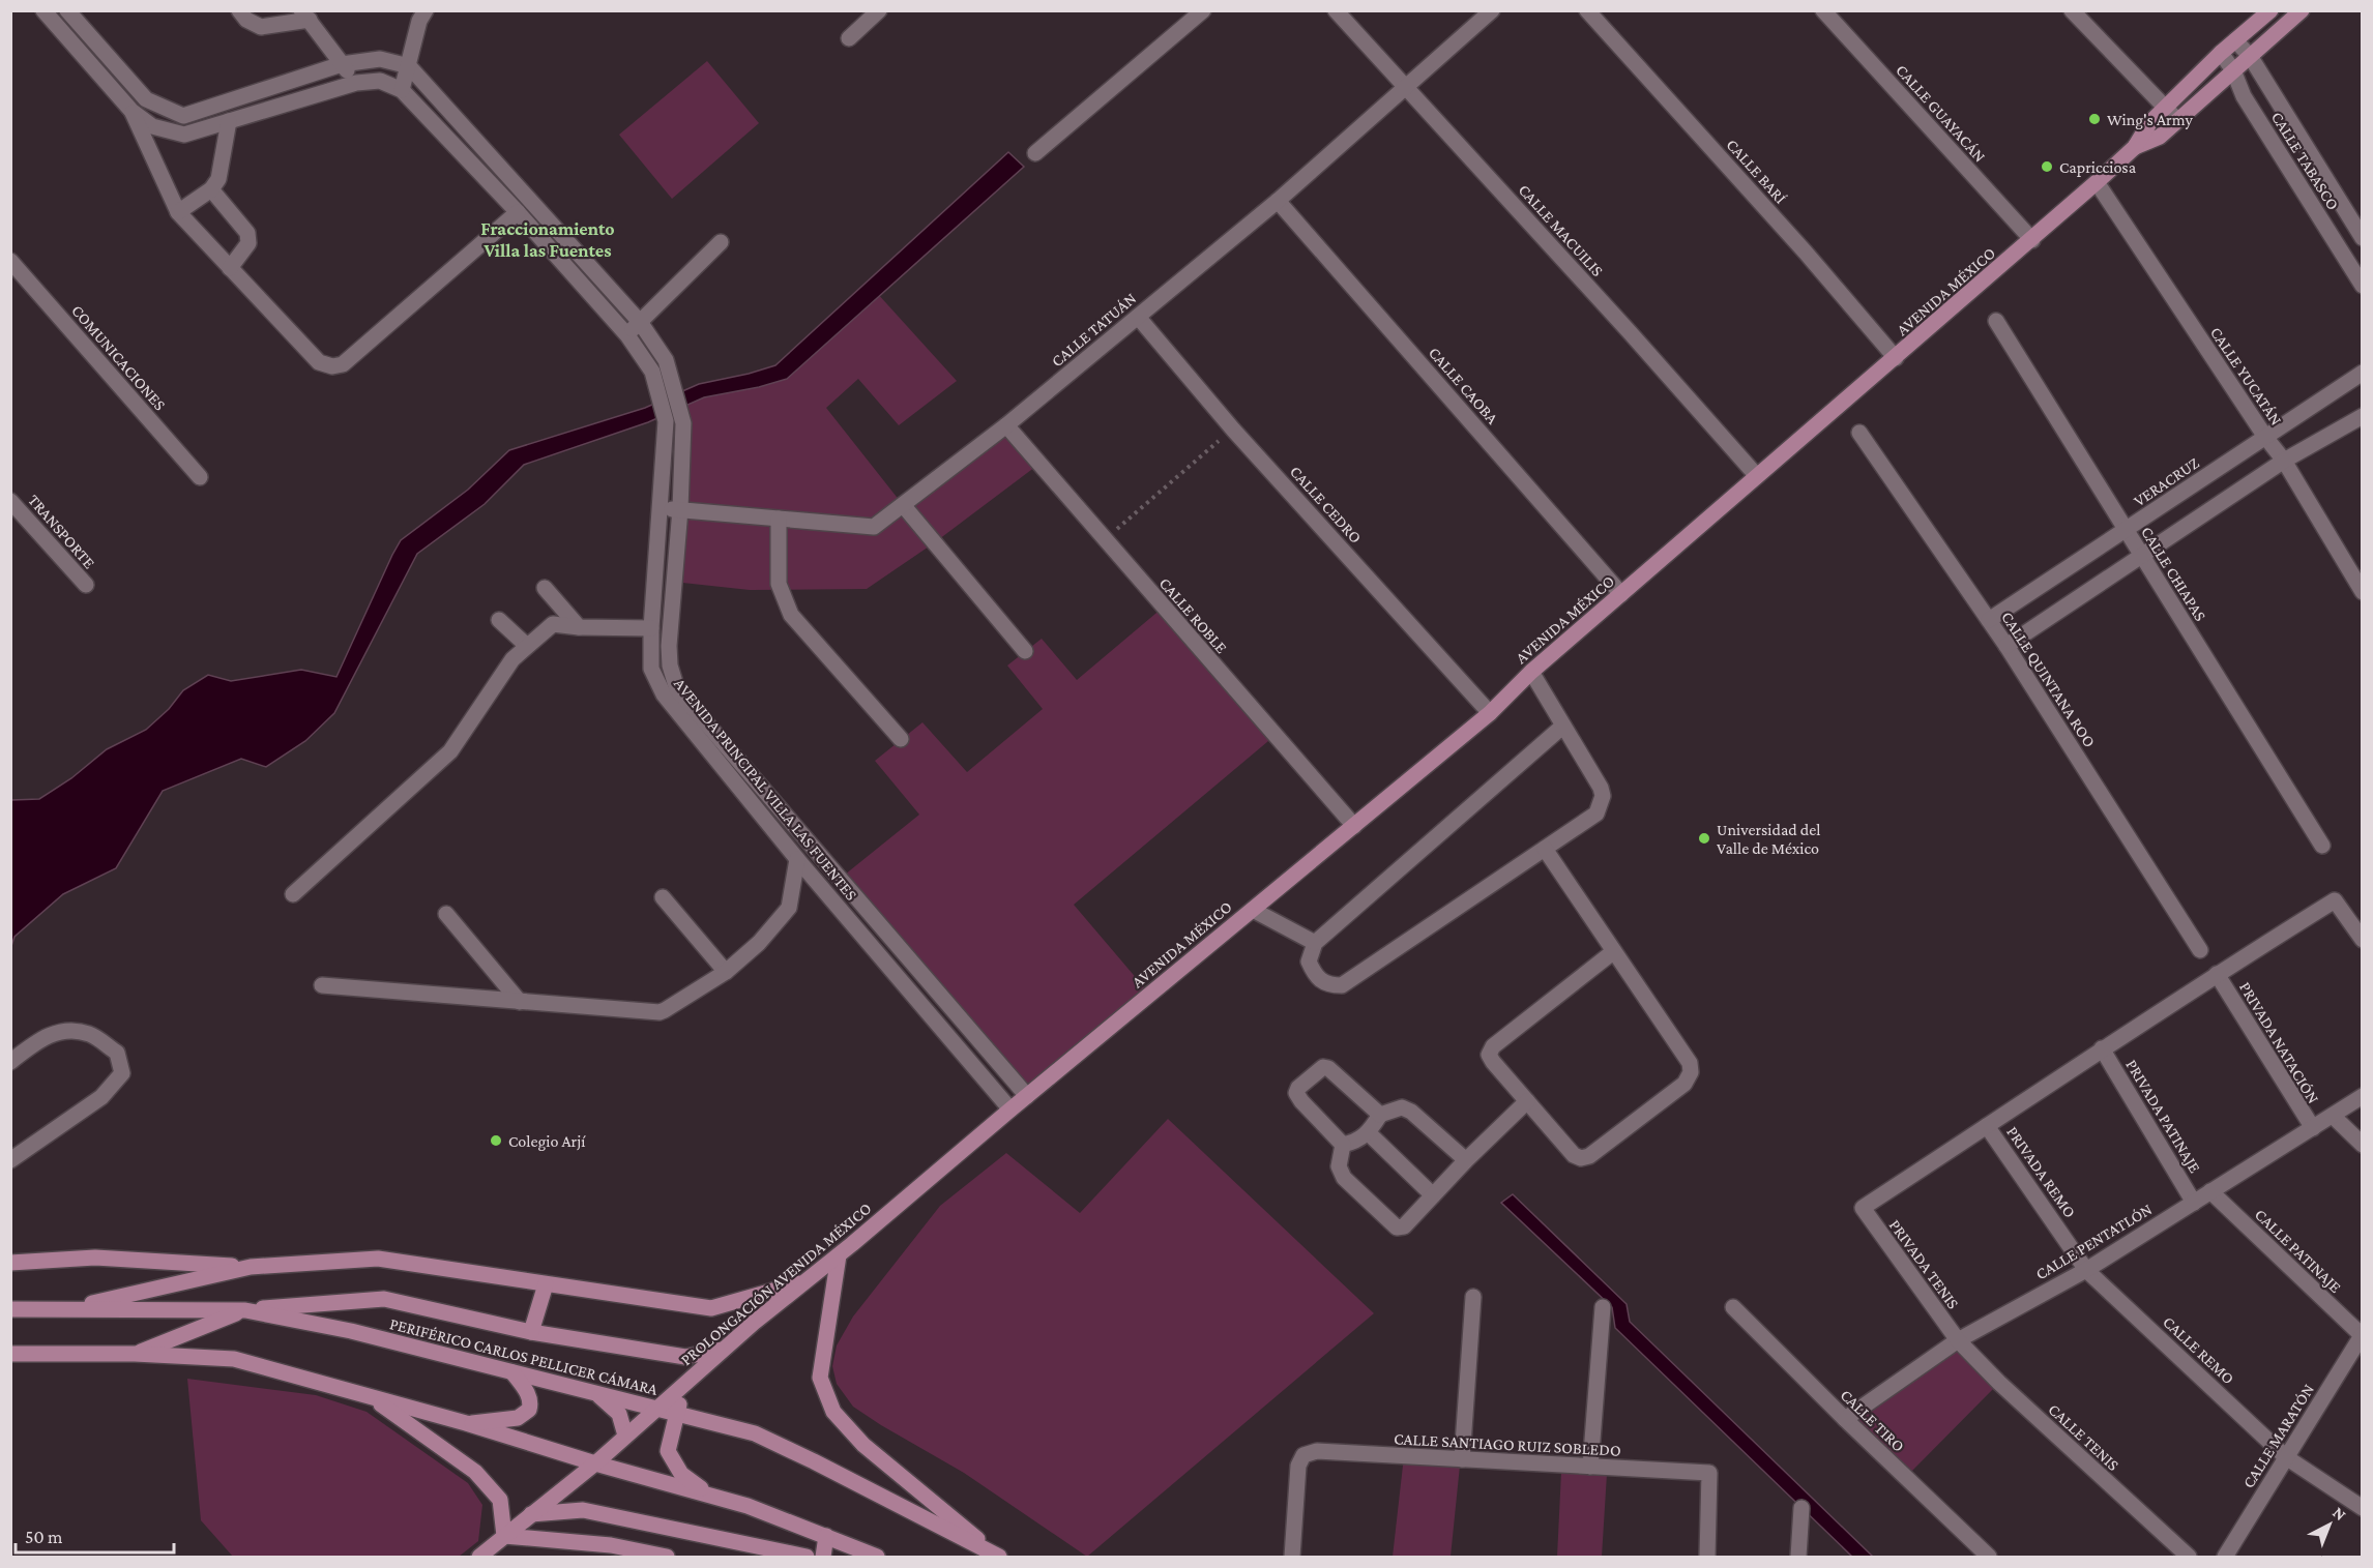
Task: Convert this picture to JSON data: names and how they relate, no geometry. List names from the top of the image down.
{
  "streets": {
    "main road": ["AVENIDA MÉXICO", "PROLONGACIÓN AVENIDA MÉXICO", "PERIFÉRICO CARLOS PELLICER CÁMARA"],
    "street": [
      "CALLE GUAYACÁN",
      "CALLE TABASCO",
      "CALLE BARÍ",
      "CALLE MACUILIS",
      "CALLE TATUÁN",
      "COMUNICACIONES",
      "CALLE YUCATÁN",
      "CALLE CAOBA",
      "VERACRUZ",
      "CALLE CEDRO",
      "TRANSPORTE",
      "CALLE CHIAPAS",
      "CALLE ROBLE",
      "CALLE QUINTANA ROO",
      "AVENIDA PRINCIPAL VILLA LAS FUENTES",
      "PRIVADA NATACIÓN",
      "PRIVADA PATINAJE",
      "PRIVADA REMO",
      "CALLE PENTATLÓN",
      "CALLE PATINAJE",
      "PRIVADA TENIS",
      "CALLE REMO",
      "CALLE TIRO",
      "CALLE MARATÓN",
      "CALLE TENIS",
      "CALLE SANTIAGO RUIZ SOBLEDO"
    ]
  },
  "crossings": [
    ["CALLE GUAYACÁN", "AVENIDA MÉXICO"],
    ["CALLE TABASCO", "AVENIDA MÉXICO"],
    ["CALLE BARÍ", "AVENIDA MÉXICO"],
    ["CALLE MACUILIS", "AVENIDA MÉXICO"],
    ["CALLE MACUILIS", "CALLE TATUÁN"],
    ["AVENIDA MÉXICO", "CALLE YUCATÁN"],
    ["AVENIDA MÉXICO", "CALLE CAOBA"],
    ["AVENIDA MÉXICO", "CALLE CEDRO"],
    ["AVENIDA MÉXICO", "CALLE ROBLE"],
    ["AVENIDA MÉXICO", "AVENIDA PRINCIPAL VILLA LAS FUENTES"],
    ["AVENIDA MÉXICO", "PROLONGACIÓN AVENIDA MÉXICO"],
    ["CALLE TATUÁN", "CALLE CAOBA"],
    ["CALLE TATUÁN", "CALLE CEDRO"],
    ["CALLE TATUÁN", "CALLE ROBLE"],
    ["CALLE TATUÁN", "AVENIDA PRINCIPAL VILLA LAS FUENTES"],
    ["CALLE YUCATÁN", "VERACRUZ"],
    ["VERACRUZ", "CALLE CHIAPAS"],
    ["VERACRUZ", "CALLE QUINTANA ROO"],
    ["AVENIDA PRINCIPAL VILLA LAS FUENTES", "PROLONGACIÓN AVENIDA MÉXICO"],
    ["PRIVADA NATACIÓN", "CALLE PENTATLÓN"],
    ["PRIVADA PATINAJE", "CALLE PENTATLÓN"],
    ["PRIVADA REMO", "CALLE PENTATLÓN"],
    ["PRIVADA REMO", "PRIVADA TENIS"],
    ["PRIVADA REMO", "CALLE REMO"],
    ["CALLE PENTATLÓN", "CALLE PATINAJE"],
    ["CALLE PENTATLÓN", "PRIVADA TENIS"],
    ["CALLE PENTATLÓN", "CALLE REMO"],
    ["CALLE PENTATLÓN", "CALLE TIRO"],
    ["CALLE PENTATLÓN", "CALLE TENIS"],
    ["CALLE PATINAJE", "CALLE MARATÓN"],
    ["PRIVADA TENIS", "CALLE TENIS"],
    ["PROLONGACIÓN AVENIDA MÉXICO", "PERIFÉRICO CARLOS PELLICER CÁMARA"],
    ["CALLE REMO", "CALLE MARATÓN"]
  ],
  "districts": ["Fraccionamiento Villa las Fuentes"],
  "places": [
    "Wing's Army",
    "Capricciosa",
    "Universidad del Valle de México",
    "Colegio Arjí"
  ],
  "scale_bar": "50 m",
  "north": "top right"
}
